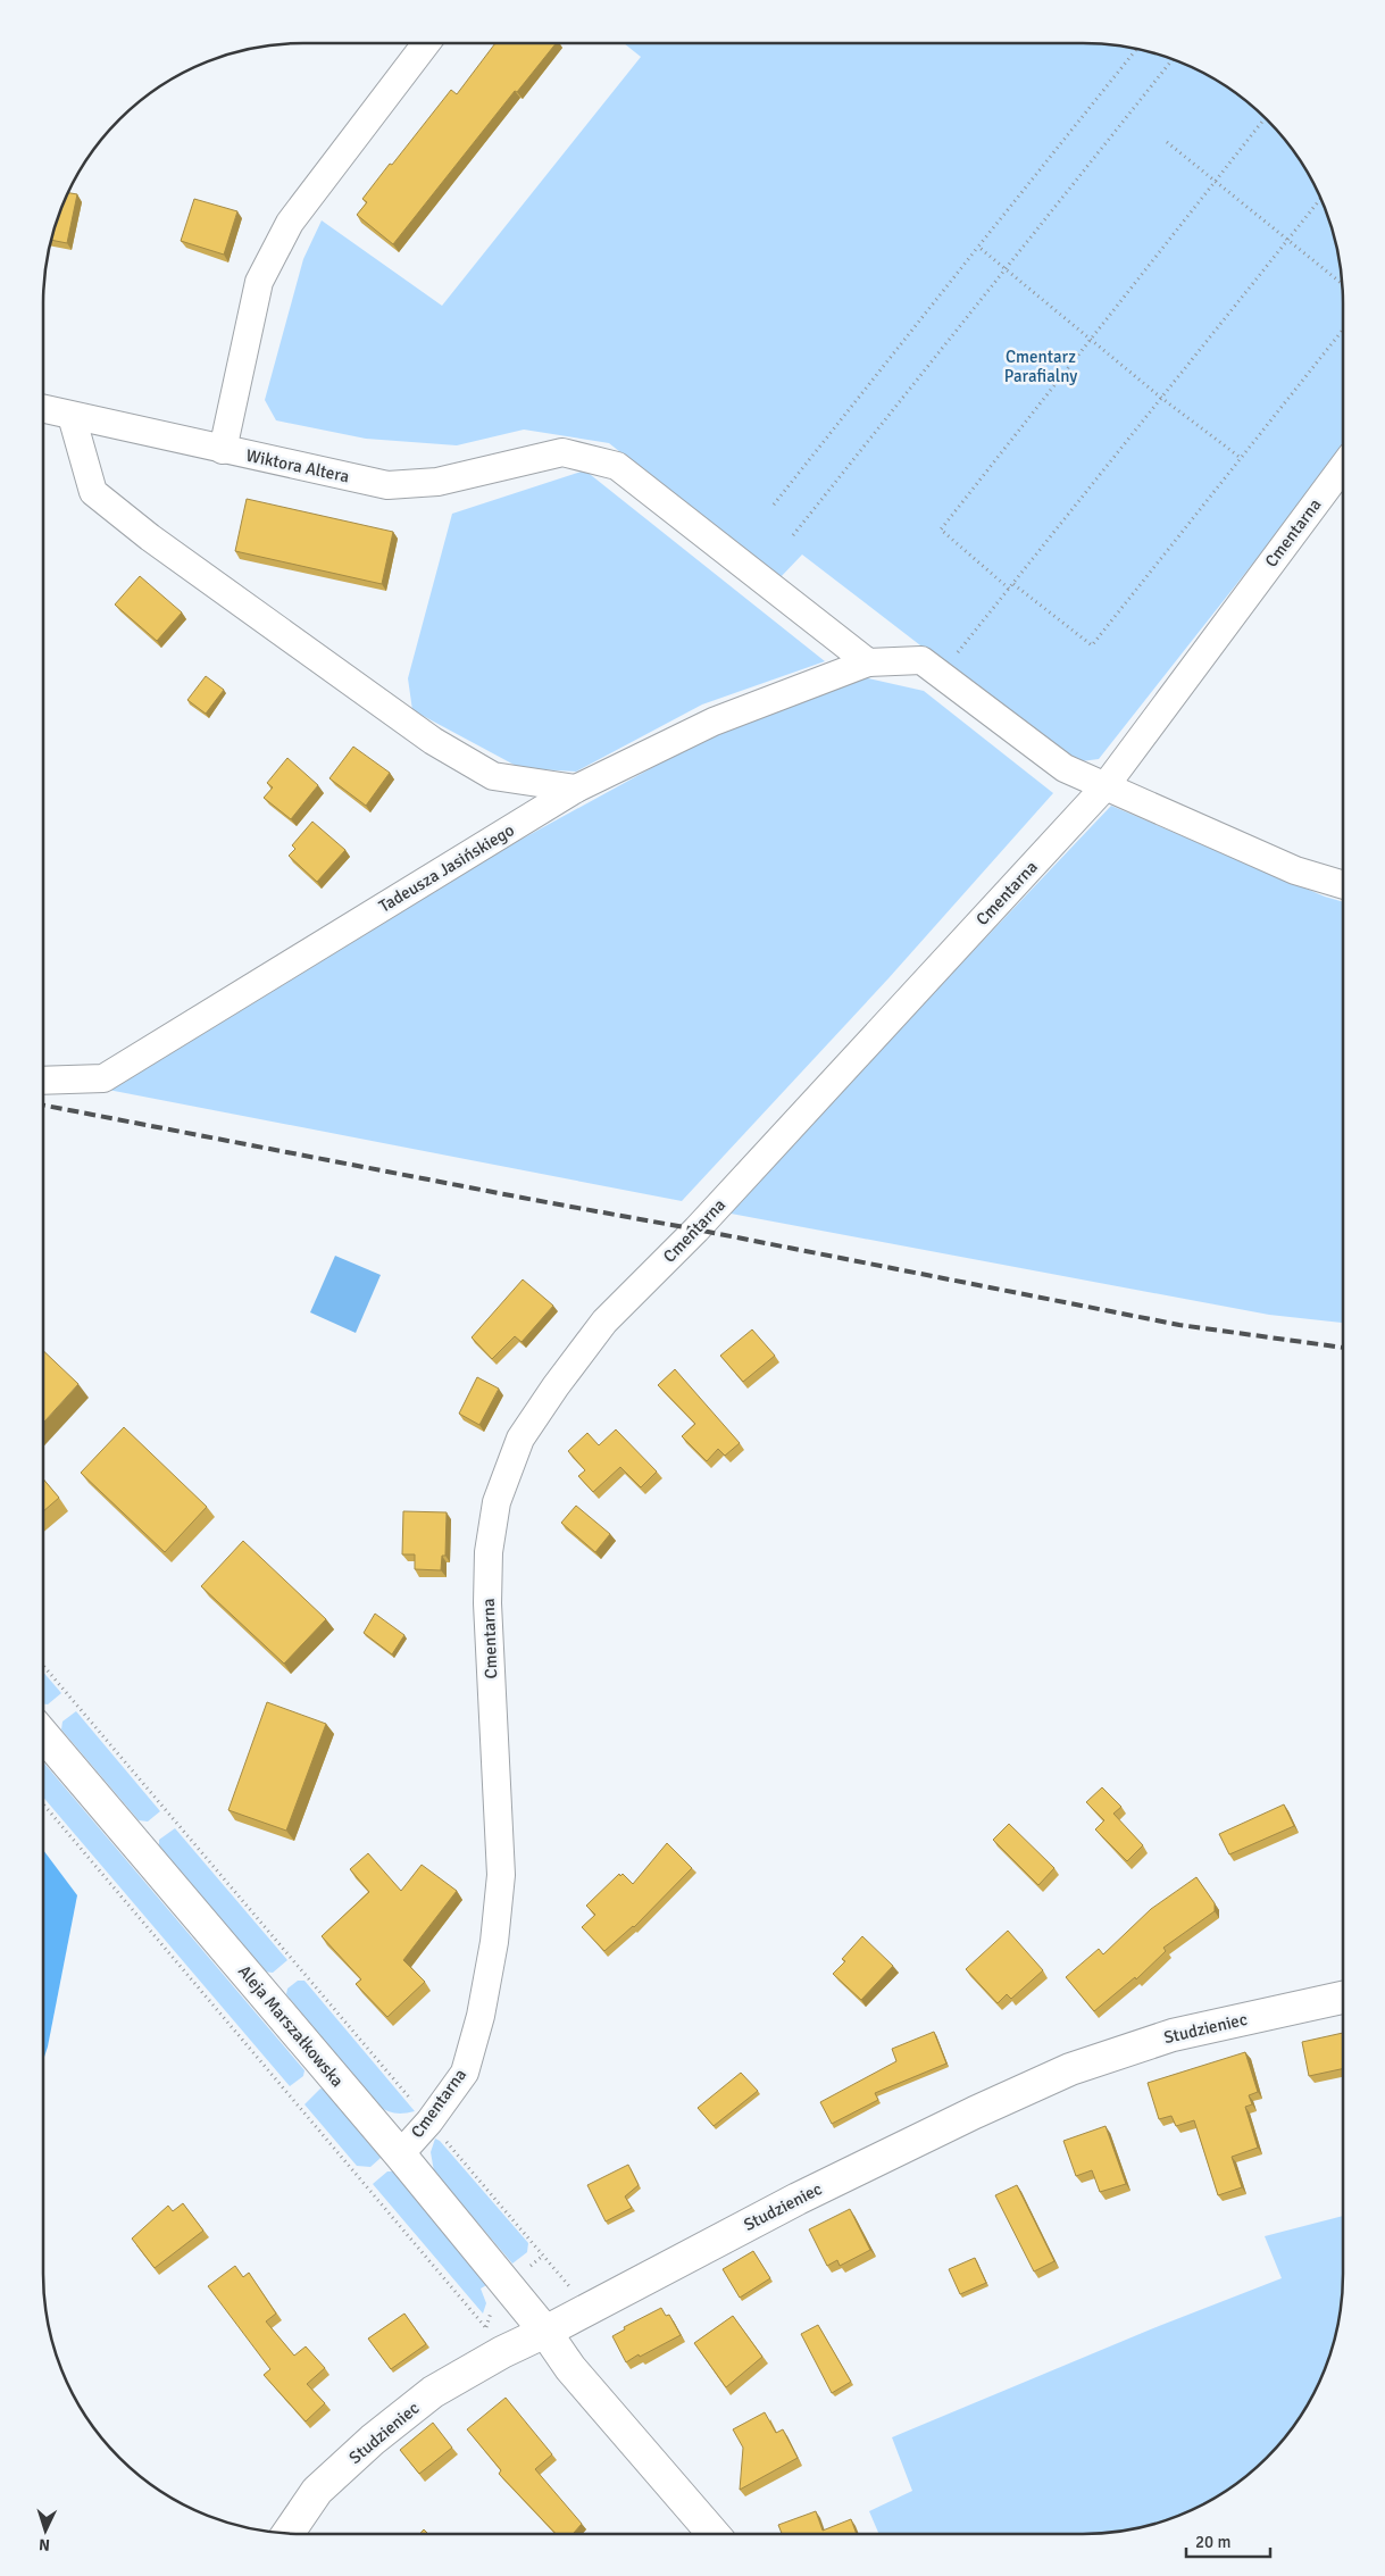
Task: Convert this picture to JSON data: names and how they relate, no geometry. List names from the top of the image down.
{
  "streets": {
    "main road": ["Aleja Marszałkowska", "Studzieniec"],
    "street": ["Wiktora Altera", "Cmentarna", "Tadeusza Jasińskiego"]
  },
  "crossings": [
    ["Wiktora Altera", "Tadeusza Jasińskiego"],
    ["Cmentarna", "Tadeusza Jasińskiego"],
    ["Cmentarna", "Aleja Marszałkowska"],
    ["Aleja Marszałkowska", "Studzieniec"]
  ],
  "parks": ["Cmentarz Parafialny"],
  "scale_bar": "20 m",
  "north": "bottom"
}
